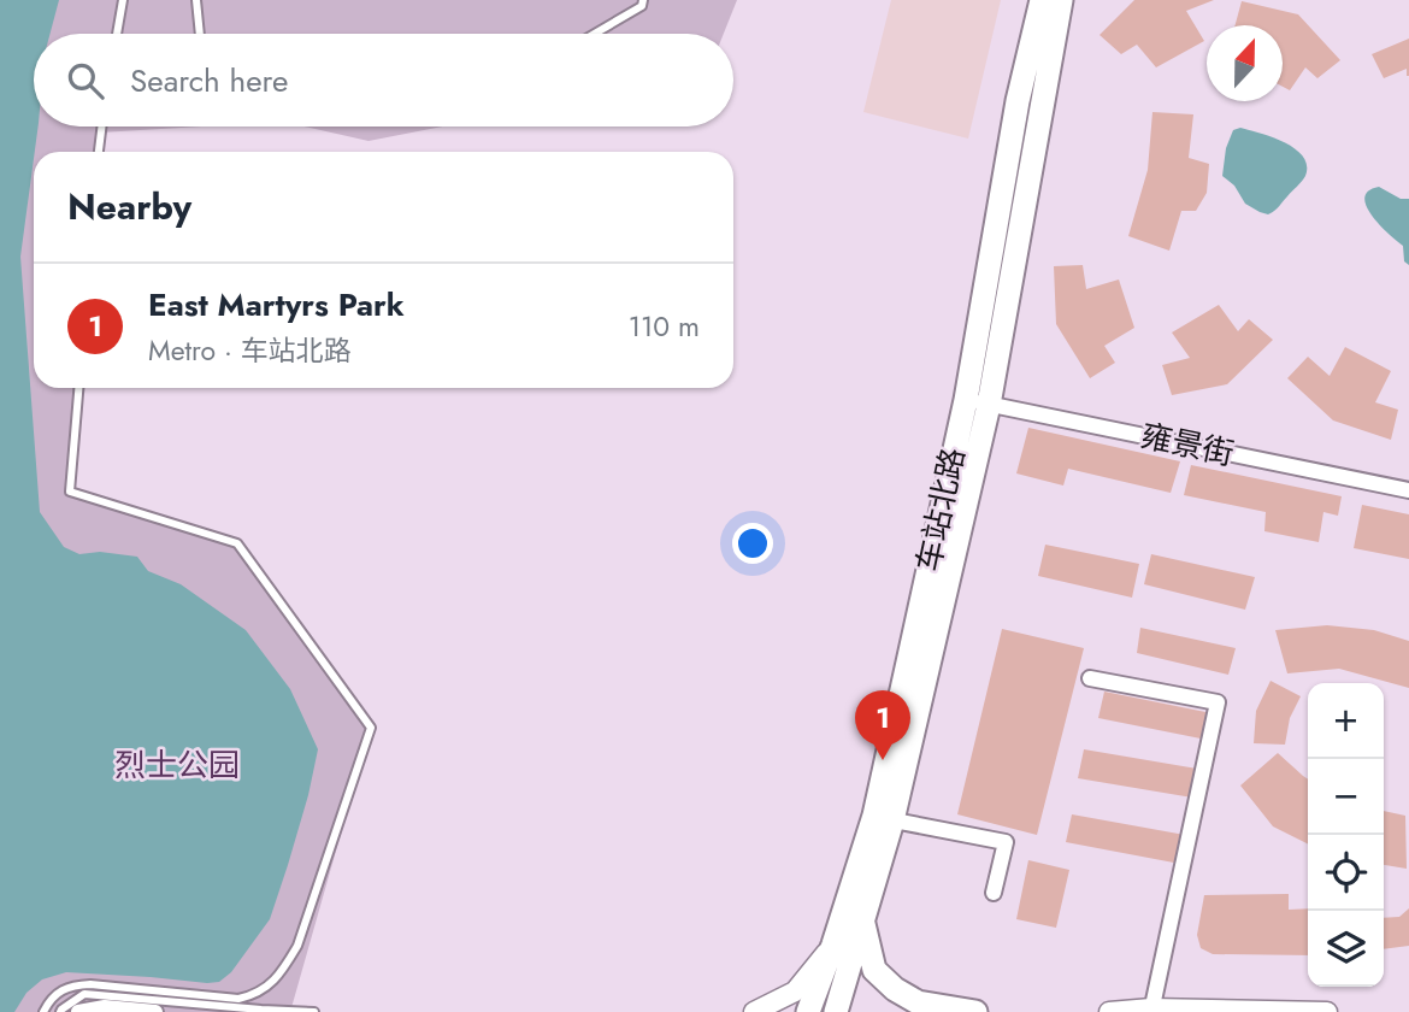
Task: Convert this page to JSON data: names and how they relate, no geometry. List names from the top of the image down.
{
  "streets": {
    "main road": ["车站北路"],
    "street": ["雍景街"]
  },
  "crossings": [
    ["雍景街", "车站北路"]
  ],
  "parks": ["烈士公园"],
  "north": "top",
  "page": {
    "search": "Search here",
    "heading": "Nearby",
    "list": [
      {
        "mark": "1",
        "name": "East Martyrs Park",
        "note": "Metro · 车站北路",
        "value": "110 m"
      }
    ],
    "map_buttons": ["+", "−"],
    "pins": "1"
  }
}
